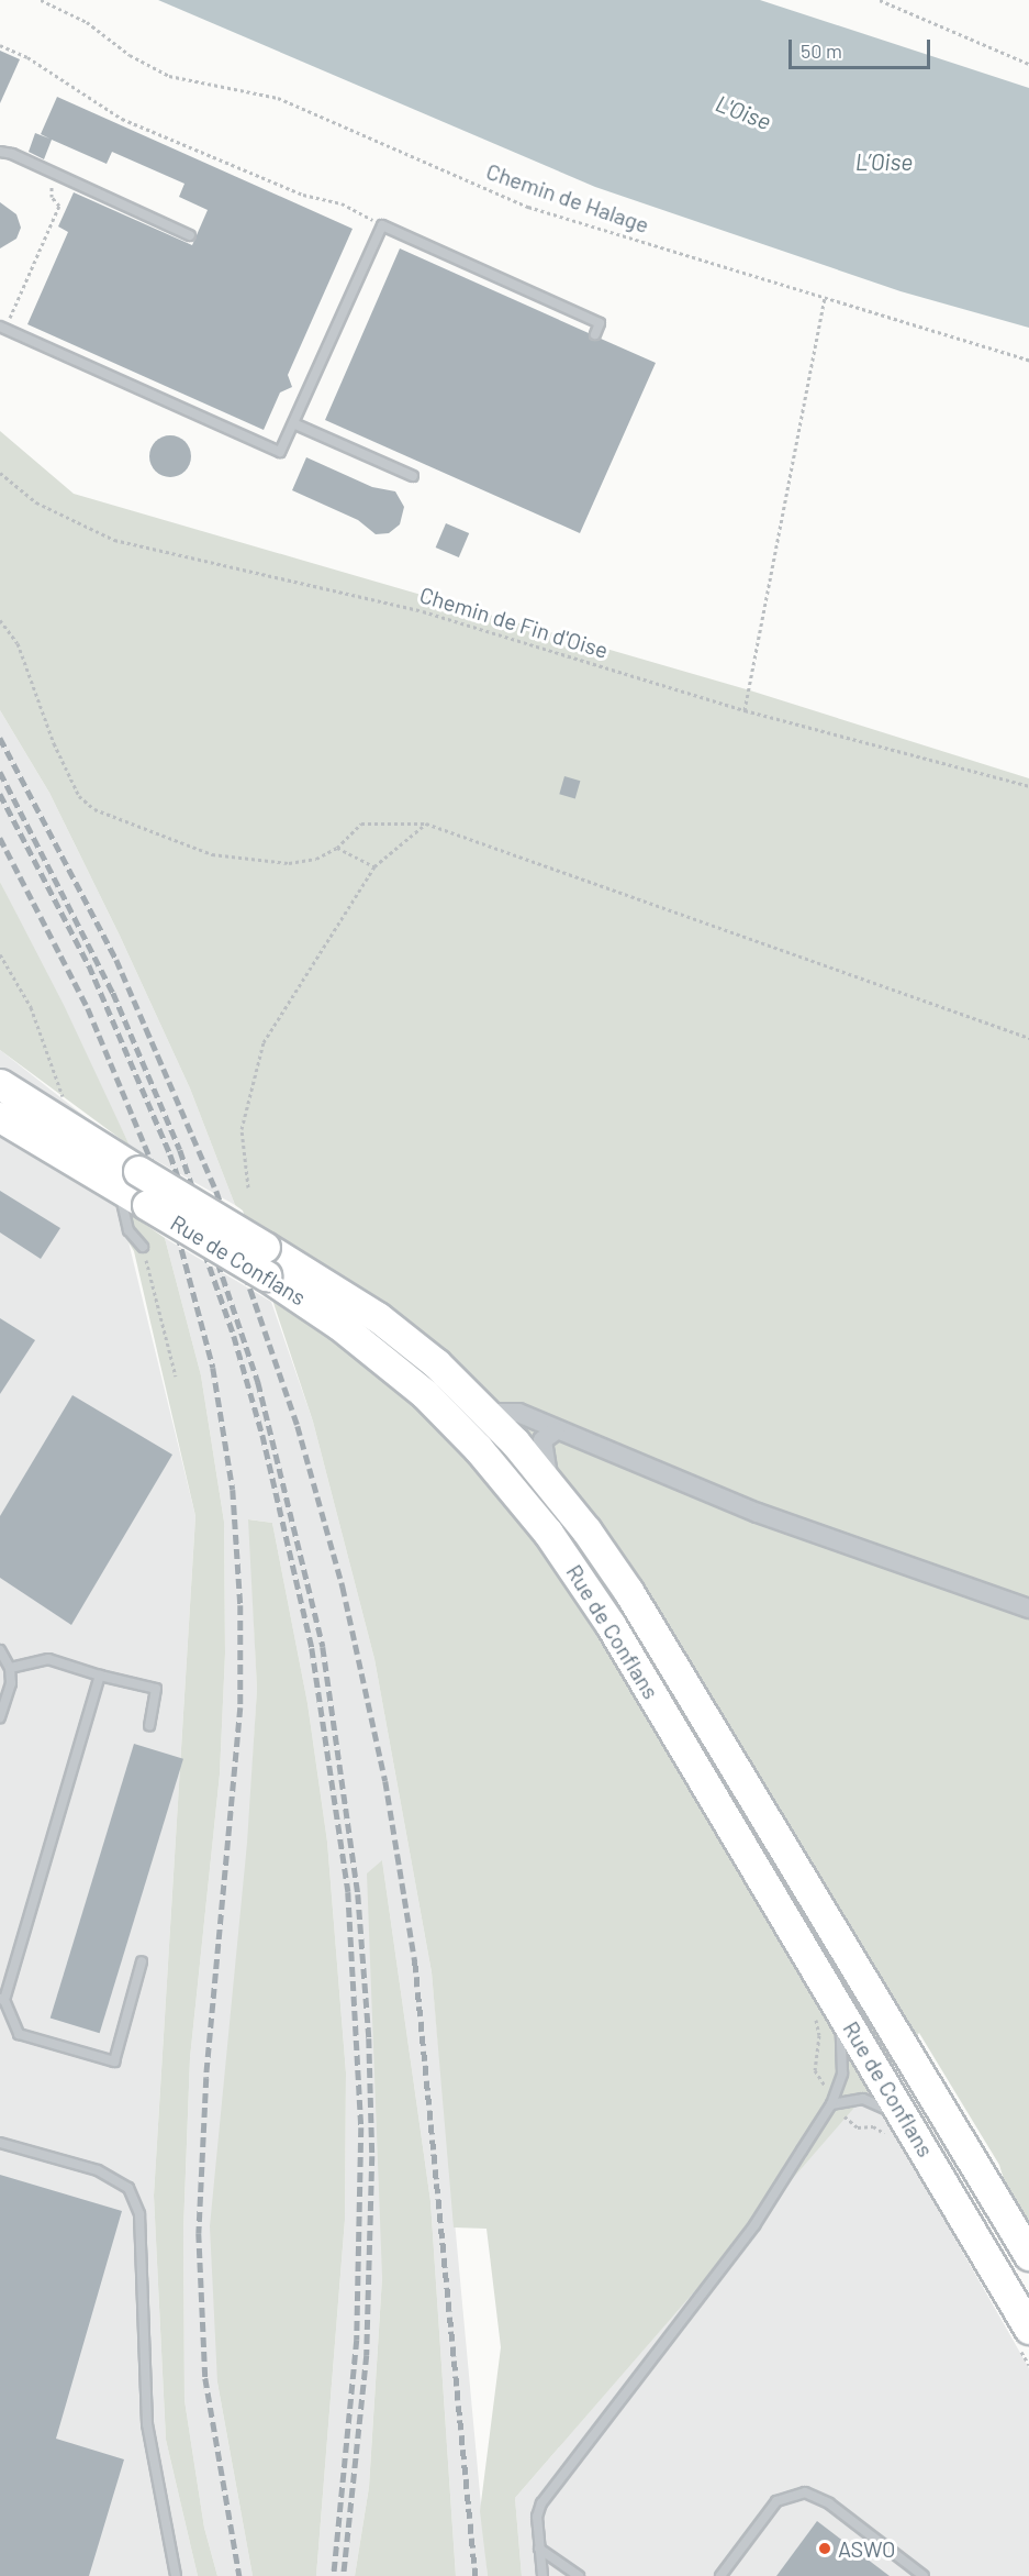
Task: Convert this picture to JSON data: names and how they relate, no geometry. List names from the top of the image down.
{
  "streets": {
    "main road": ["Rue de Conflans"],
    "path": ["Chemin de Halage", "Chemin de Fin d'Oise"]
  },
  "water": ["L'Oise", "L’Oise"],
  "places": ["ASWO"],
  "scale_bar": "50 m"
}
